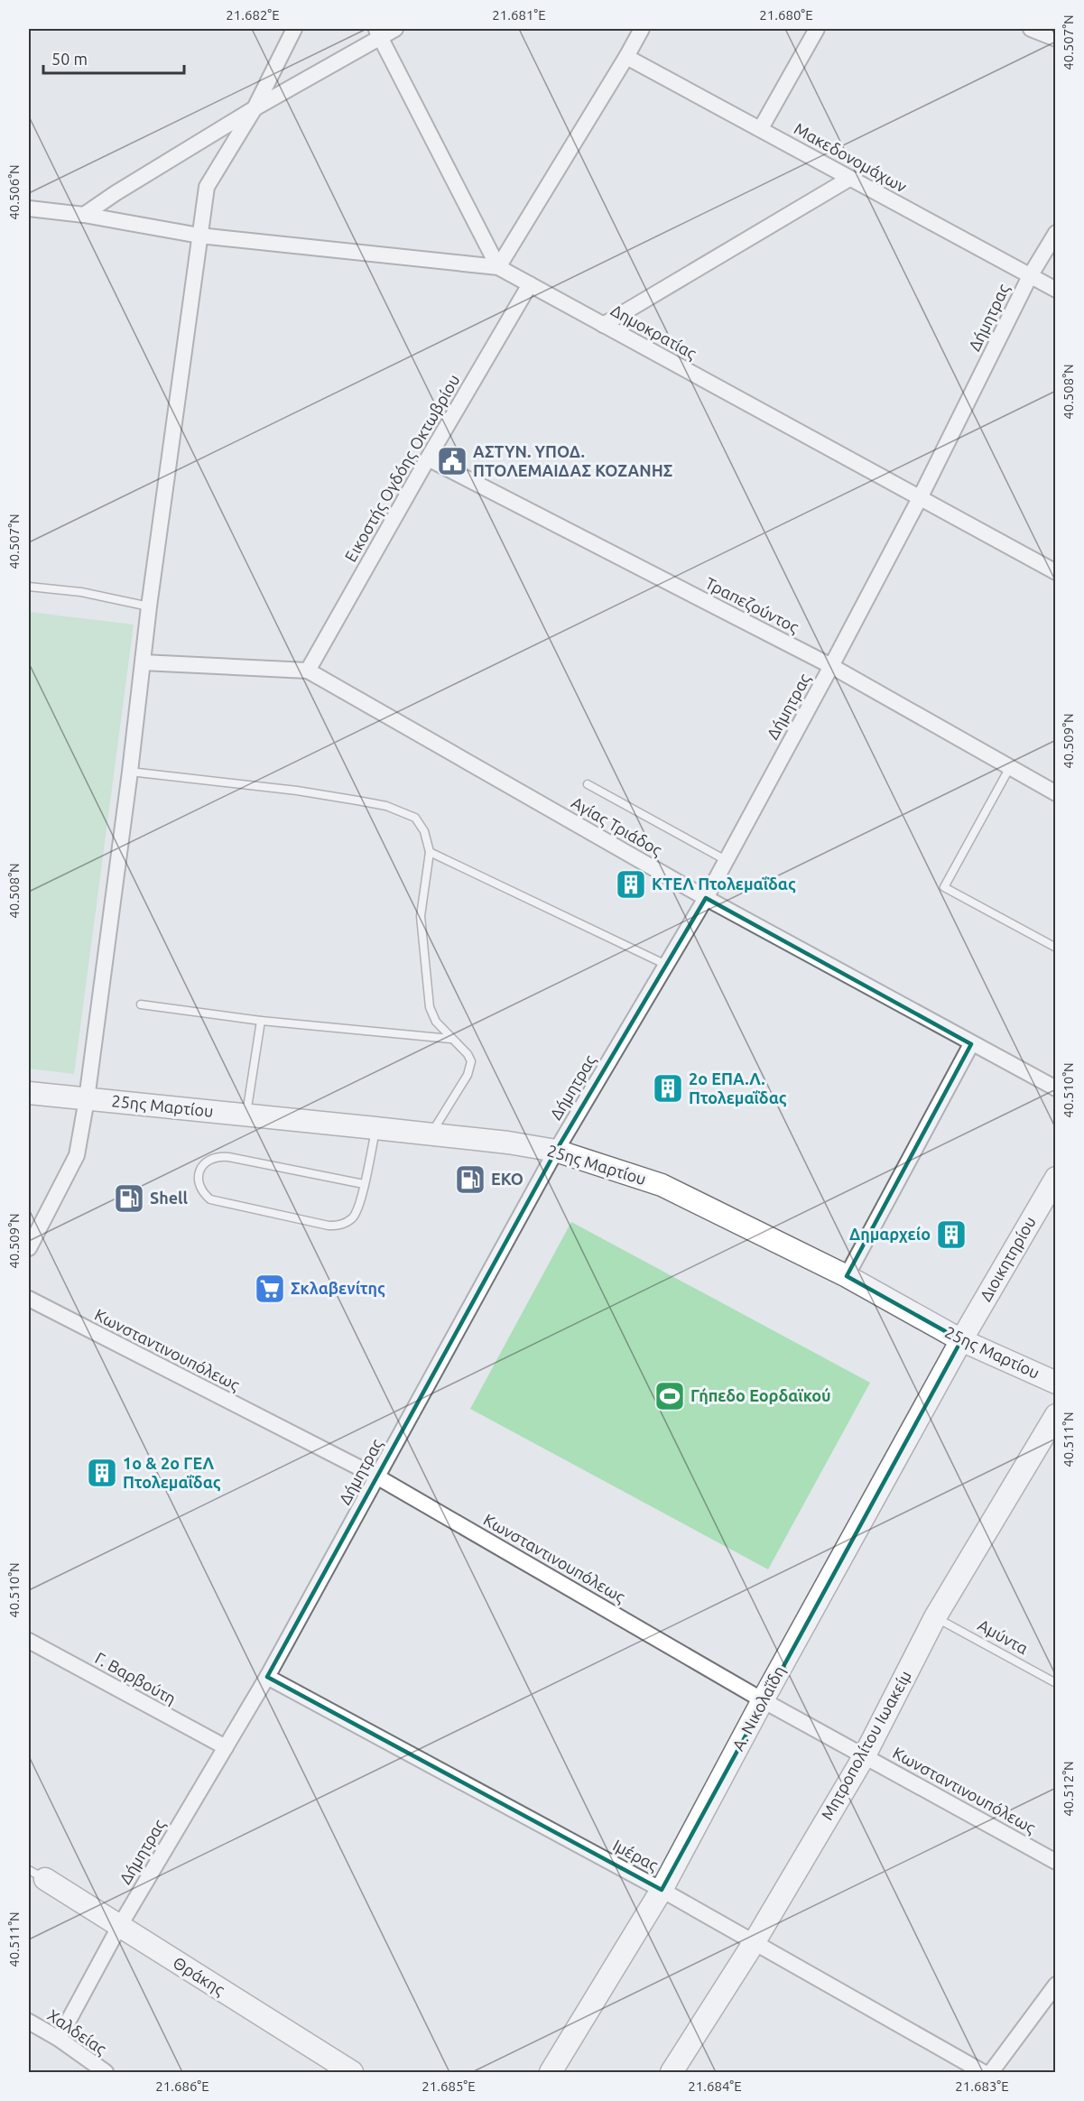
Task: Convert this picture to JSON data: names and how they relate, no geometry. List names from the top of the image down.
{
  "streets": {
    "street": [
      "Μακεδονομάχων",
      "Δήμητρας",
      "Δημοκρατίας",
      "Εικοστής Ογδόης Οκτωβρίου",
      "Τραπεζούντος",
      "Αγίας Τριάδος",
      "25ης Μαρτίου",
      "Διοικητηρίου",
      "Κωνσταντινουπόλεως",
      "Γ. Βαρβούτη",
      "Α. Νικολαΐδη",
      "Μητροπολίτου Ιωακείμ",
      "Ιμέρας",
      "Θράκης",
      "Χαλδείας"
    ],
    "lane": ["Αμύντα"]
  },
  "crossings": [
    ["Μακεδονομάχων", "Δήμητρας"],
    ["Δήμητρας", "Δημοκρατίας"],
    ["Δήμητρας", "Τραπεζούντος"],
    ["Δήμητρας", "Αγίας Τριάδος"],
    ["Δήμητρας", "25ης Μαρτίου"],
    ["Δήμητρας", "Κωνσταντινουπόλεως"],
    ["Δήμητρας", "Γ. Βαρβούτη"],
    ["Δήμητρας", "Ιμέρας"],
    ["Δήμητρας", "Θράκης"],
    ["Δήμητρας", "Χαλδείας"],
    ["Δημοκρατίας", "Εικοστής Ογδόης Οκτωβρίου"],
    ["Εικοστής Ογδόης Οκτωβρίου", "Τραπεζούντος"],
    ["Εικοστής Ογδόης Οκτωβρίου", "Αγίας Τριάδος"],
    ["25ης Μαρτίου", "Διοικητηρίου"],
    ["25ης Μαρτίου", "Α. Νικολαΐδη"],
    ["Διοικητηρίου", "Α. Νικολαΐδη"],
    ["Κωνσταντινουπόλεως", "Α. Νικολαΐδη"],
    ["Κωνσταντινουπόλεως", "Μητροπολίτου Ιωακείμ"],
    ["Αμύντα", "Μητροπολίτου Ιωακείμ"],
    ["Α. Νικολαΐδη", "Ιμέρας"],
    ["Μητροπολίτου Ιωακείμ", "Ιμέρας"]
  ],
  "places": {
    "public building": ["ΑΣΤΥΝ. ΥΠΟΔ. ΠΤΟΛΕΜΑΙΔΑΣ ΚΟΖΑΝΗΣ"],
    "building": [
      "ΚΤΕΛ Πτολεμαΐδας",
      "2ο ΕΠΑ.Λ. Πτολεμαΐδας",
      "Δημαρχείο",
      "1ο & 2ο ΓΕΛ Πτολεμαΐδας"
    ],
    "fuel station": ["EKO", "Shell"],
    "supermarket": ["Σκλαβενίτης"],
    "sports": ["Γήπεδο Εορδαϊκού"]
  },
  "scale_bar": "50 m",
  "coordinates": [
    "21.682°E",
    "21.681°E",
    "21.680°E",
    "40.507°N",
    "40.506°N",
    "40.508°N",
    "40.509°N",
    "40.510°N",
    "40.511°N",
    "40.512°N",
    "21.686°E",
    "21.685°E",
    "21.684°E",
    "21.683°E"
  ]
}
